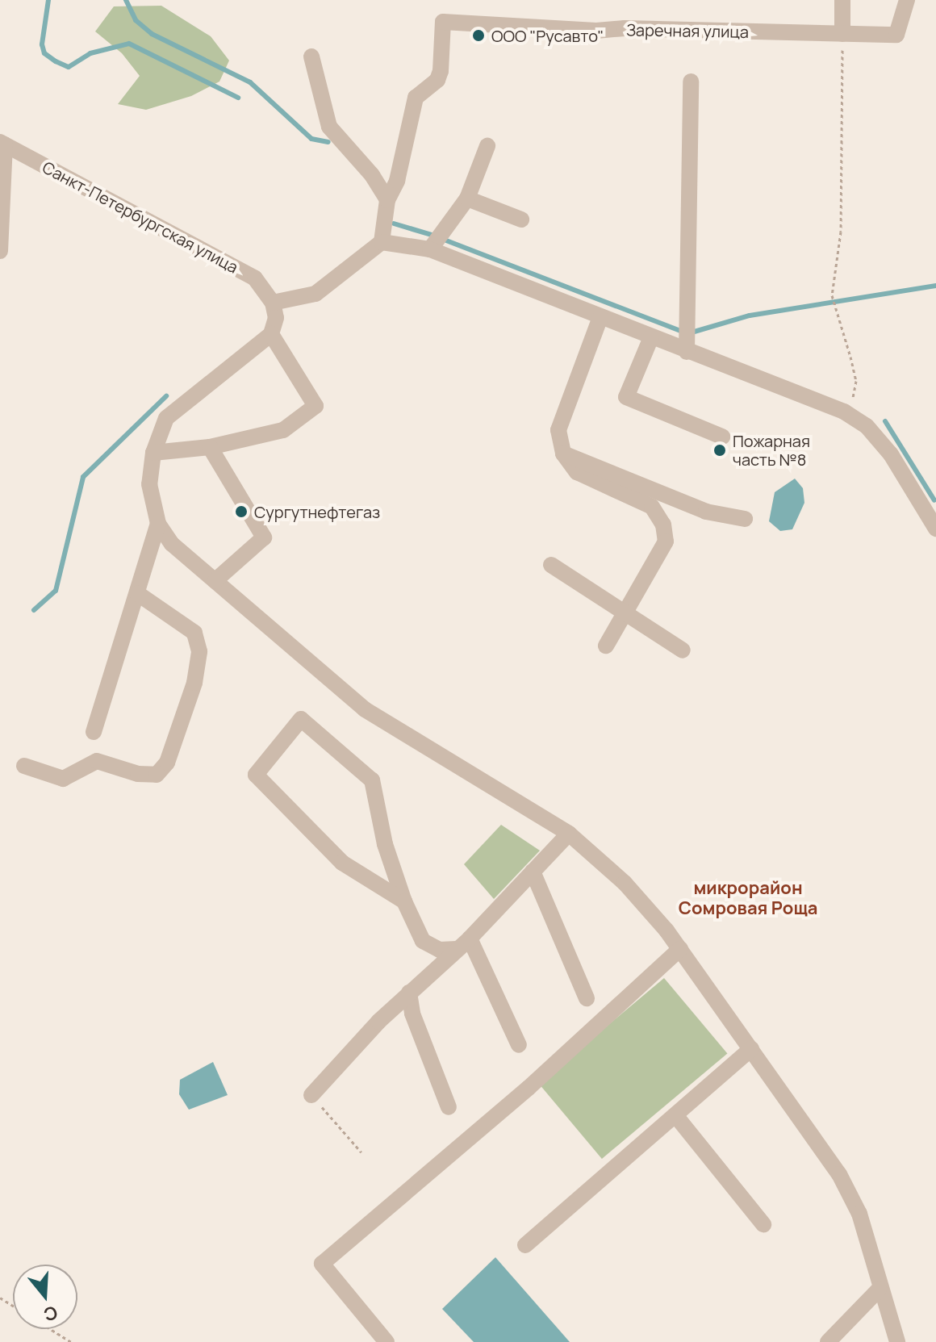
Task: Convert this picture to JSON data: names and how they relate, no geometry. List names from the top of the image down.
{
  "streets": {
    "street": ["Заречная улица", "Санкт-Петербургская улица"]
  },
  "districts": ["микрорайон Сомровая Роща"],
  "places": ["ООО \"Русавто\"", "Пожарная часть №8", "Сургутнефтегаз"],
  "north": "bottom"
}
